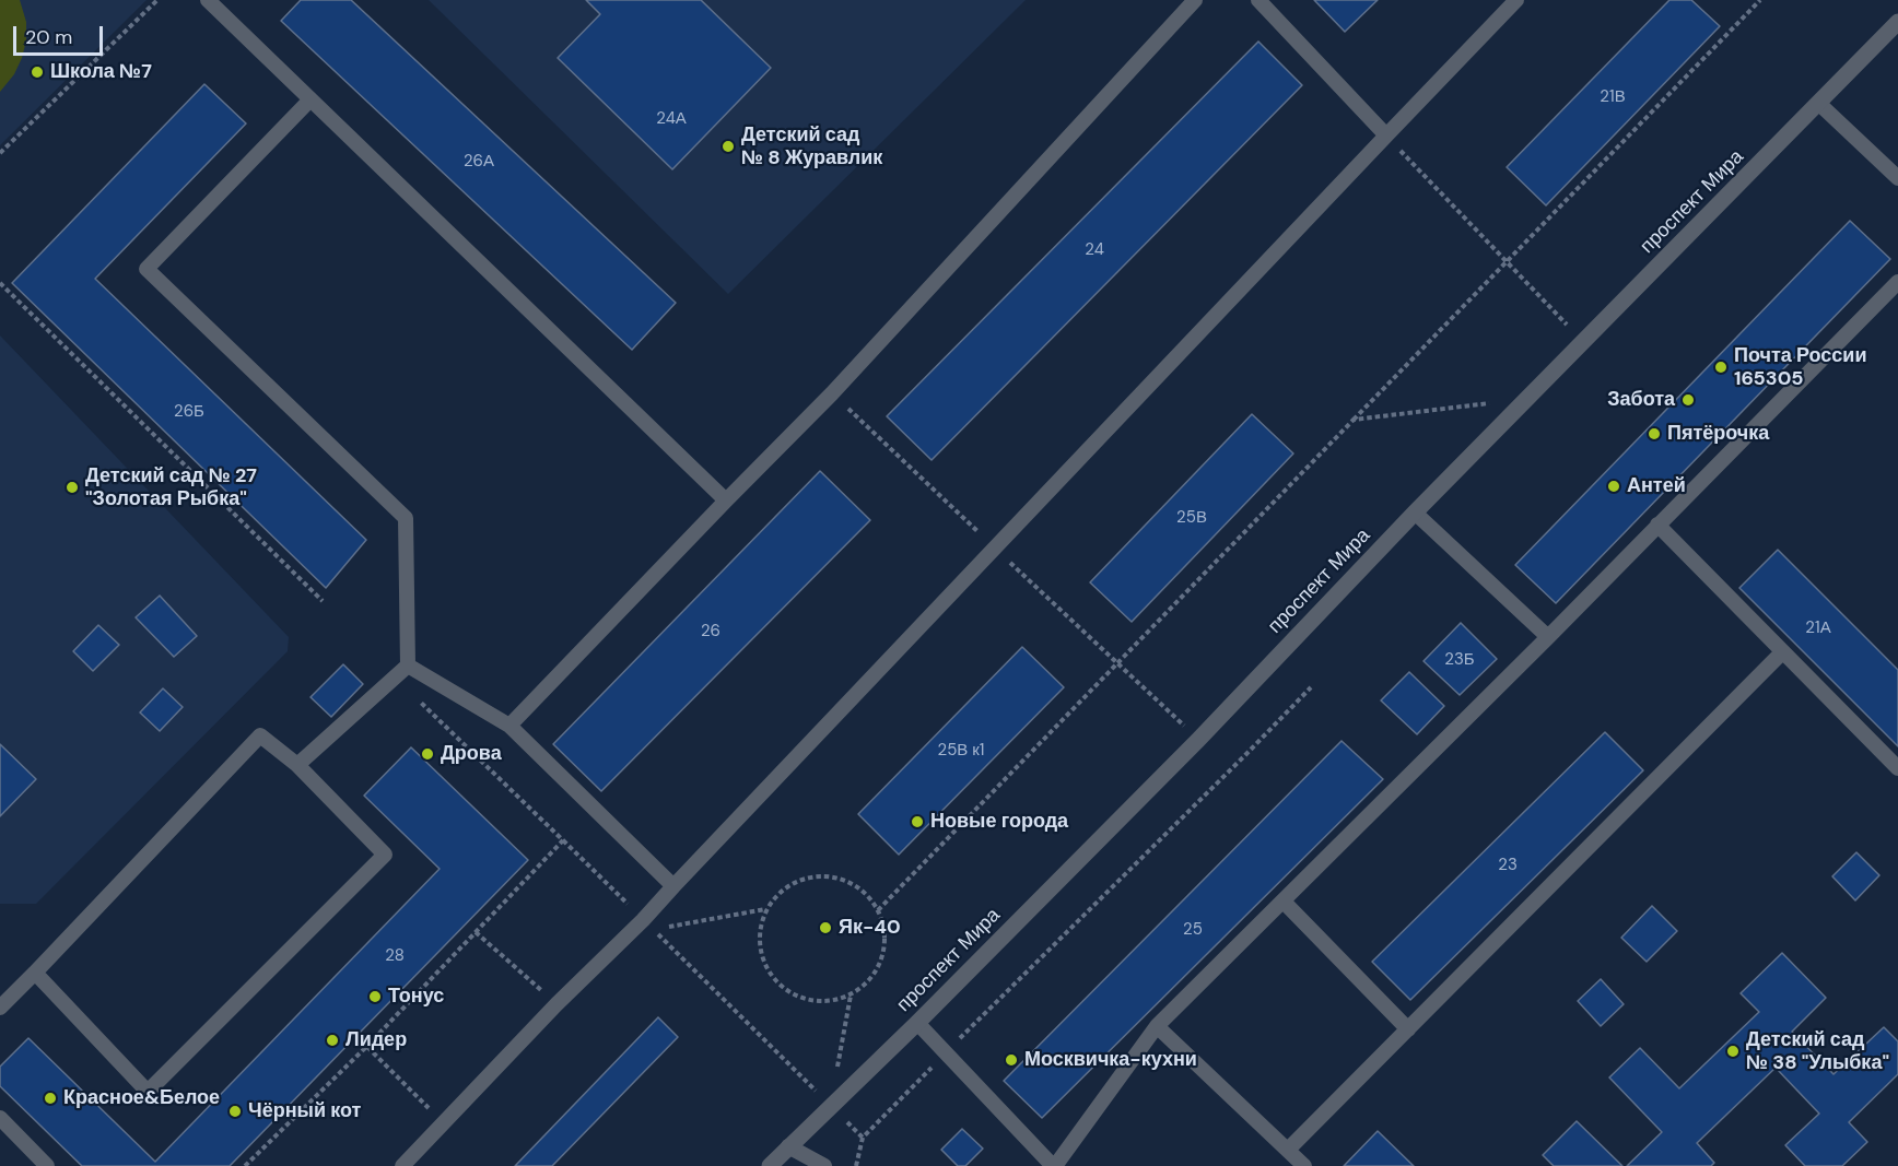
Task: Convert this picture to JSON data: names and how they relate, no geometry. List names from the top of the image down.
{
  "streets": {
    "street": ["проспект Мира"]
  },
  "places": [
    "Школа №7",
    "Детский сад № 8 Журавлик",
    "Почта России 165305",
    "Забота",
    "Пятёрочка",
    "Антей",
    "Детский сад № 27 \"Золотая Рыбка\"",
    "Дрова",
    "Новые города",
    "Як-40",
    "Тонус",
    "Лидер",
    "Детский сад № 38 \"Улыбка\"",
    "Москвичка-кухни",
    "Красное&Белое",
    "Чёрный кот"
  ],
  "house_numbers": [
    "21В",
    "24А",
    "26А",
    "24",
    "26Б",
    "25В",
    "21А",
    "26",
    "23Б",
    "25В к1",
    "23",
    "25",
    "28"
  ],
  "scale_bar": "20 m"
}
